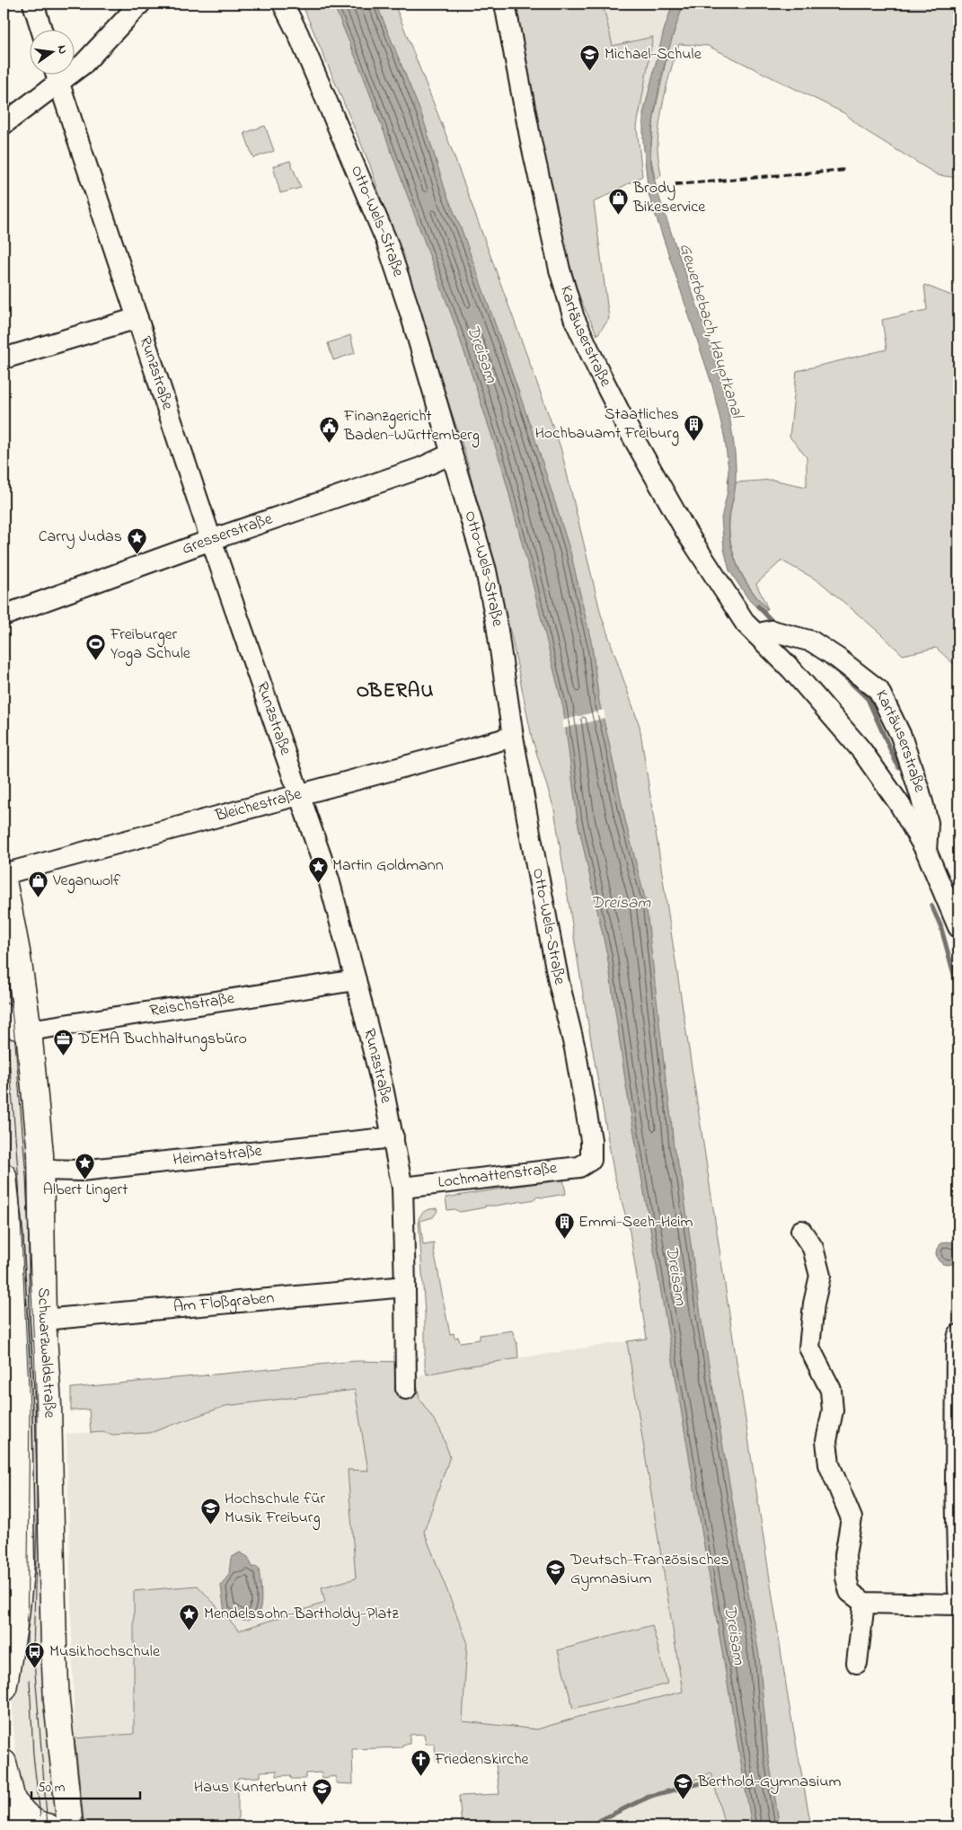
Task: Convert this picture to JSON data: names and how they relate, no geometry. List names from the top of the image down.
{
  "streets": {
    "main road": ["Schwarzwaldstraße"],
    "street": [
      "Otto-Wels-Straße",
      "Kartäuserstraße",
      "Runzstraße",
      "Gresserstraße",
      "Bleichestraße",
      "Reischstraße",
      "Heimatstraße",
      "Lochmattenstraße",
      "Am Floßgraben"
    ]
  },
  "crossings": [
    ["Otto-Wels-Straße", "Gresserstraße"],
    ["Otto-Wels-Straße", "Bleichestraße"],
    ["Otto-Wels-Straße", "Lochmattenstraße"],
    ["Runzstraße", "Gresserstraße"],
    ["Runzstraße", "Bleichestraße"],
    ["Runzstraße", "Reischstraße"],
    ["Runzstraße", "Heimatstraße"],
    ["Runzstraße", "Lochmattenstraße"],
    ["Runzstraße", "Am Floßgraben"],
    ["Reischstraße", "Schwarzwaldstraße"],
    ["Heimatstraße", "Schwarzwaldstraße"],
    ["Am Floßgraben", "Schwarzwaldstraße"]
  ],
  "districts": ["OBERAU"],
  "water": ["Gewerbebach, Hauptkanal", "Dreisam"],
  "places": {
    "school or university": [
      "Michael-Schule",
      "Hochschule für Musik Freiburg",
      "Deutsch-Französisches Gymnasium",
      "Berthold-Gymnasium",
      "Haus Kunterbunt"
    ],
    "shop": ["Brody Bikeservice", "Veganwolf"],
    "building": ["Staatliches Hochbauamt Freiburg", "Emmi-Seeh-Heim"],
    "public building": ["Finanzgericht Baden-Württemberg"],
    "place": [
      "Carry Judas",
      "Martin Goldmann",
      "Albert Lingert",
      "Mendelssohn-Bartholdy-Platz"
    ],
    "sports": ["Freiburger Yoga Schule"],
    "office": ["DEMA Buchhaltungsbüro"],
    "bus stop": ["Musikhochschule"],
    "church": ["Friedenskirche"]
  },
  "scale_bar": "50 m",
  "north": "right"
}
